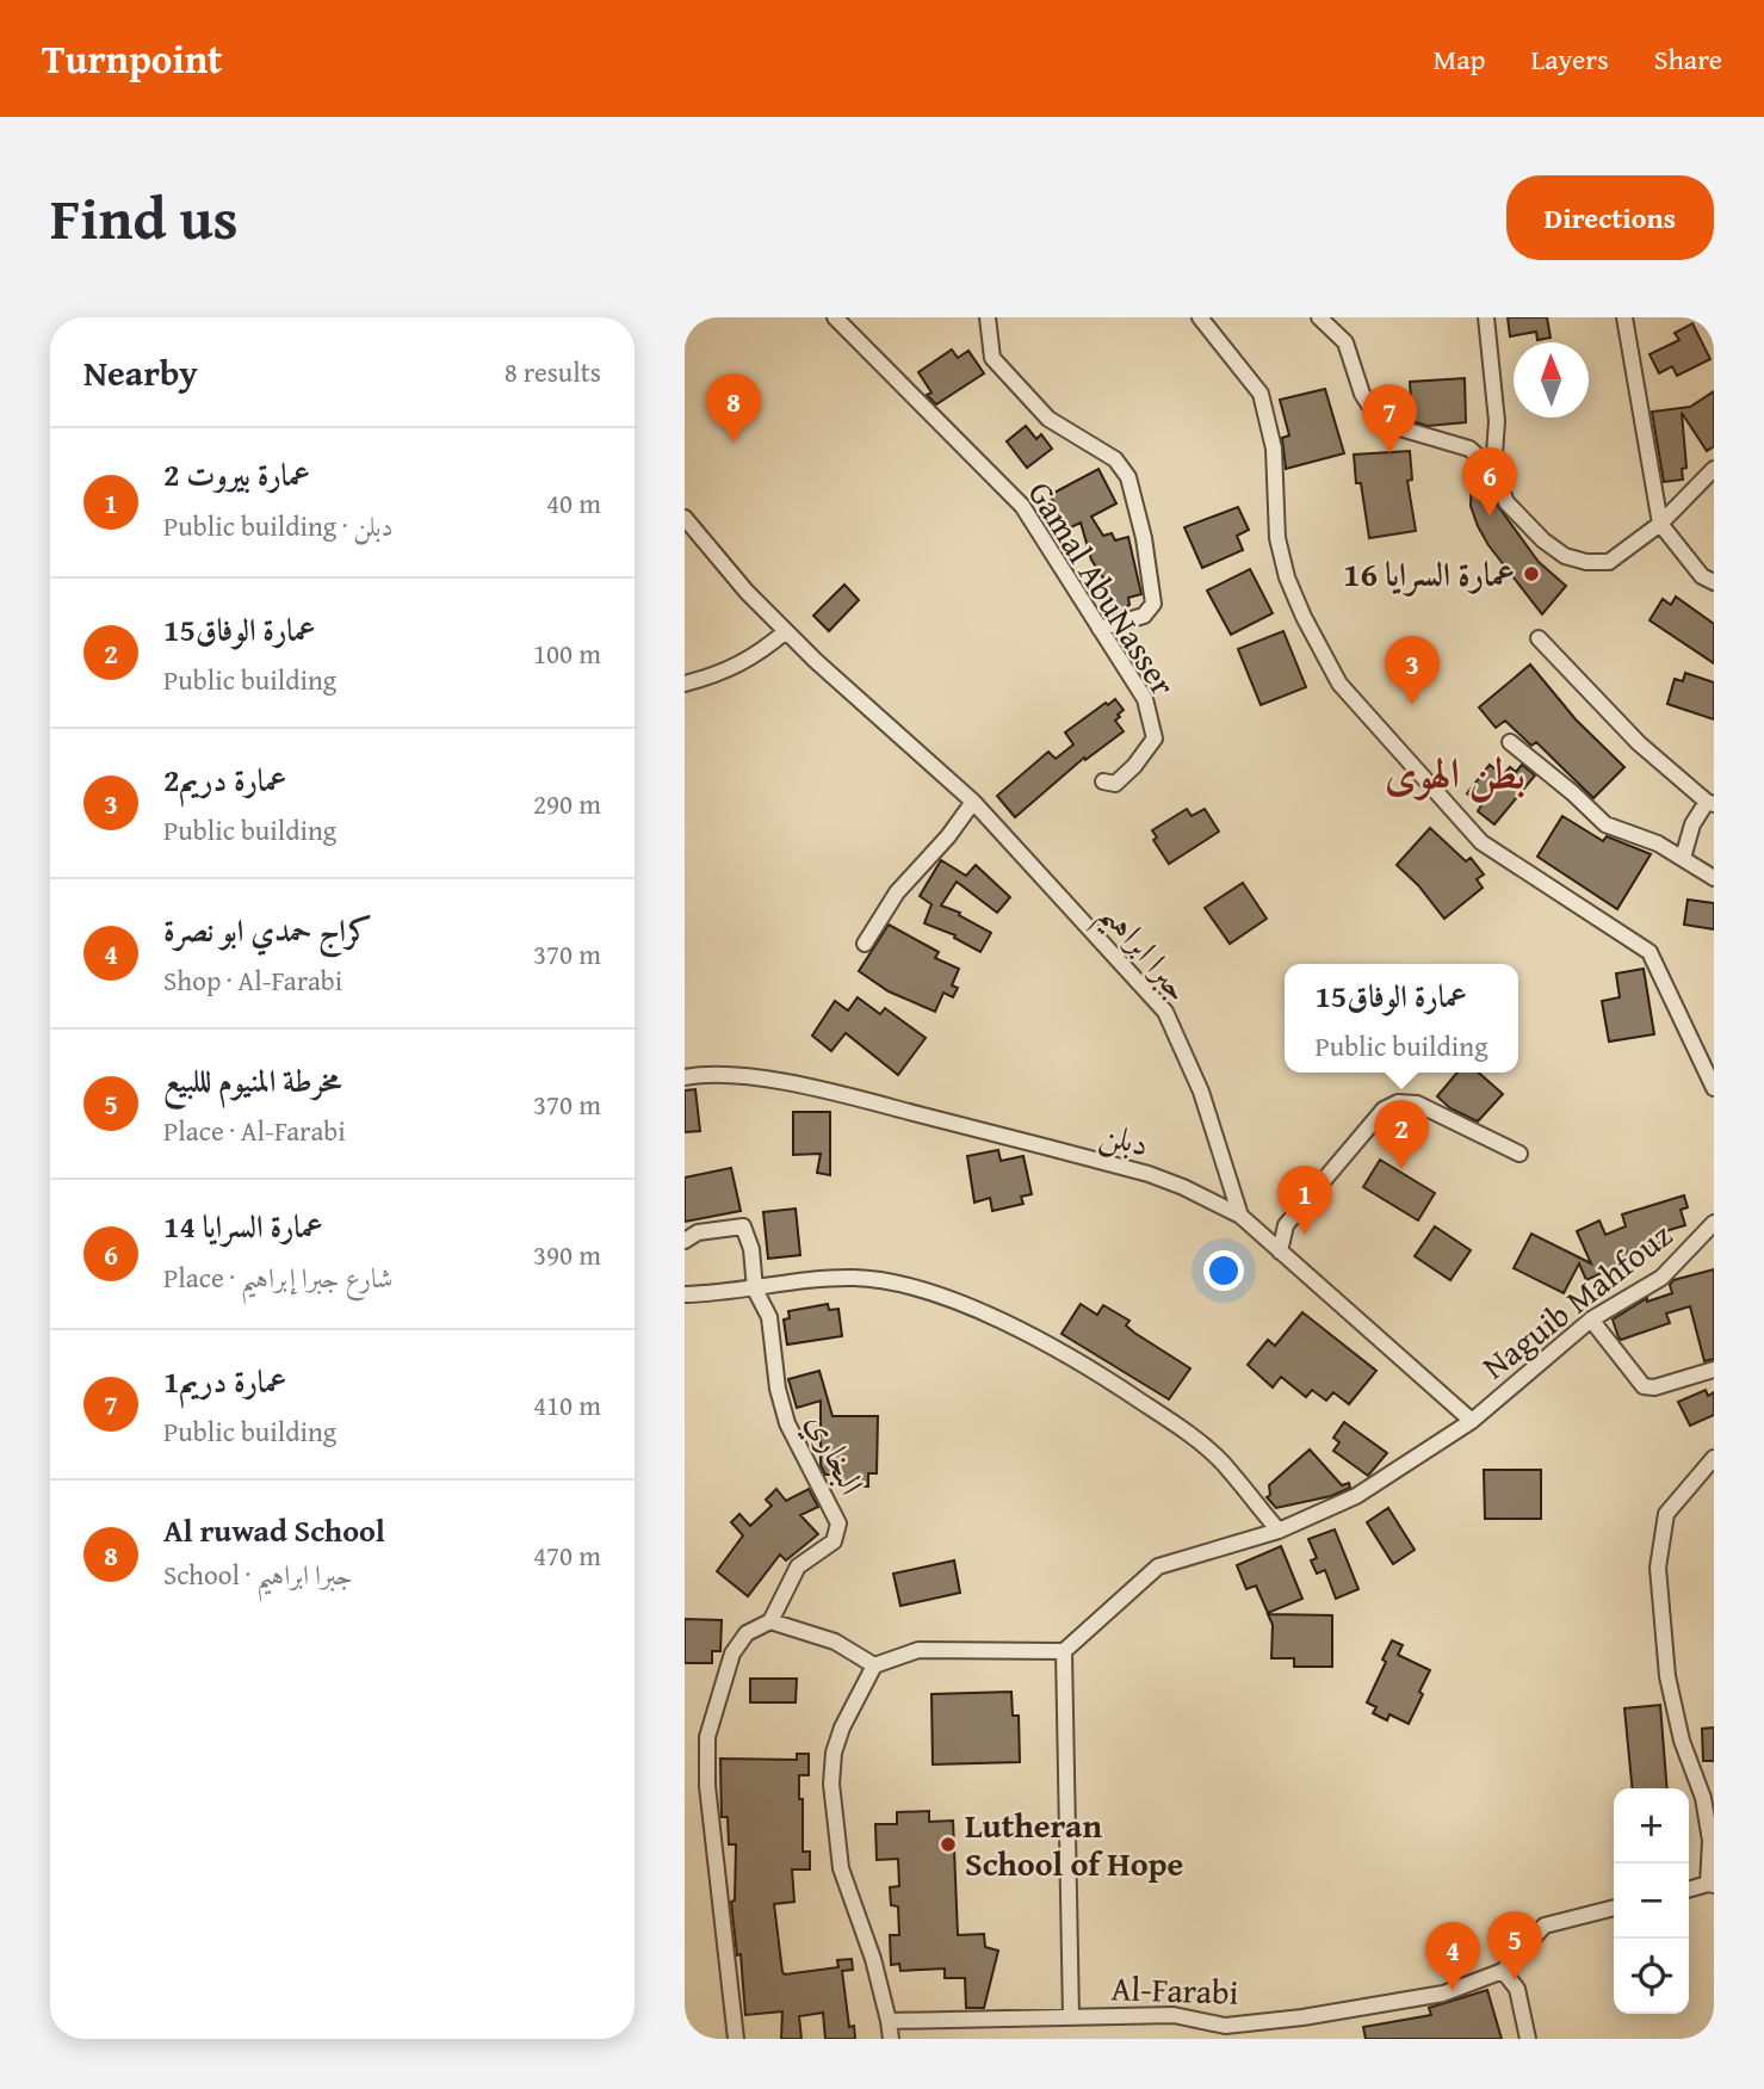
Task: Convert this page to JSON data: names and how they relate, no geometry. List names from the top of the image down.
{
  "streets": {
    "street": [
      "Gamal AbuNasser",
      "جبرا ابراهيم",
      "دبلن",
      "Naguib Mahfouz",
      "البخاري",
      "Al-Farabi"
    ]
  },
  "crossings": [
    ["جبرا ابراهيم", "دبلن"],
    ["دبلن", "Naguib Mahfouz"]
  ],
  "districts": ["بطن الهوى"],
  "places": ["عمارة السرايا 16", "Lutheran School of Hope"],
  "north": "top",
  "page": {
    "header": "Turnpoint",
    "nav": ["Map", "Layers", "Share"],
    "title": "Find us",
    "buttons": "Directions",
    "heading": ["Nearby", "8 results"],
    "pins": [
      "8",
      "7",
      "6",
      "3",
      "2",
      "1",
      "5",
      "4"
    ],
    "list": [
      {
        "mark": "1",
        "name": "عمارة بيروت 2",
        "note": "Public building · دبلن",
        "value": "40 m"
      },
      {
        "mark": "2",
        "name": "عمارة الوفاق15",
        "note": "Public building",
        "value": "100 m"
      },
      {
        "mark": "3",
        "name": "عمارة دريم2",
        "note": "Public building",
        "value": "290 m"
      },
      {
        "mark": "4",
        "name": "كراج حمدي ابو نصرة",
        "note": "Shop · Al-Farabi",
        "value": "370 m"
      },
      {
        "mark": "5",
        "name": "مخرطة المنيوم لللبيع",
        "note": "Place · Al-Farabi",
        "value": "370 m"
      },
      {
        "mark": "6",
        "name": "عمارة السرايا 14",
        "note": "Place · شارع جبرا إبراهيم",
        "value": "390 m"
      },
      {
        "mark": "7",
        "name": "عمارة دريم1",
        "note": "Public building",
        "value": "410 m"
      },
      {
        "mark": "8",
        "name": "Al ruwad School",
        "note": "School · جبرا ابراهيم",
        "value": "470 m"
      }
    ],
    "popup": ["عمارة الوفاق15", "Public building"],
    "map_buttons": ["+", "−"]
  }
}
